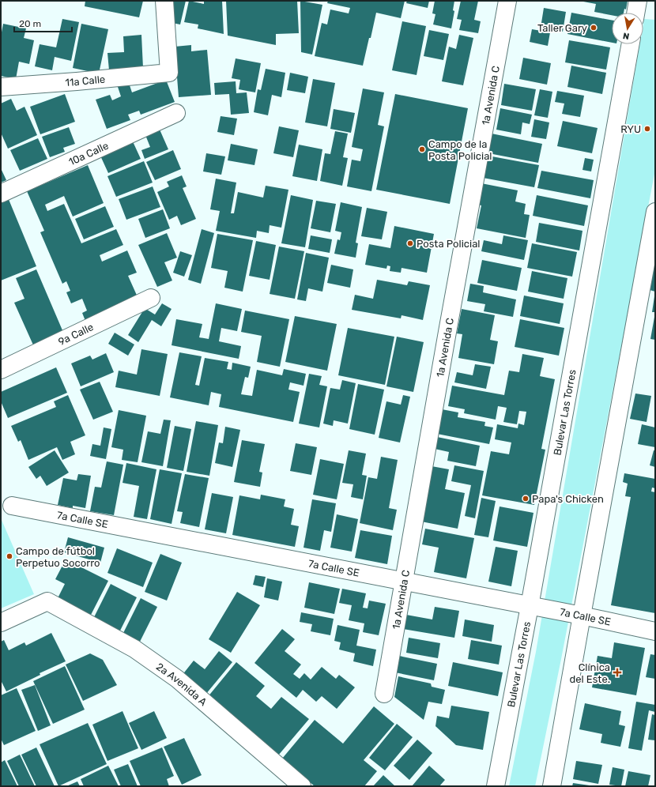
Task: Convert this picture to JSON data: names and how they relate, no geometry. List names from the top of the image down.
{
  "streets": {
    "street": [
      "11a Calle",
      "1a Avenida C",
      "10a Calle",
      "9a Calle",
      "Bulevar Las Torres",
      "7a Calle SE",
      "2a Avenida A"
    ]
  },
  "crossings": [
    ["1a Avenida C", "7a Calle SE"],
    ["Bulevar Las Torres", "7a Calle SE"]
  ],
  "places": {
    "other": [
      "Taller Gary",
      "RYU",
      "Campo de la Posta Policial",
      "Posta Policial",
      "Papa's Chicken",
      "Campo de fútbol Perpetuo Socorro"
    ],
    "health": ["Clínica del Este."]
  },
  "scale_bar": "20 m",
  "north": "bottom"
}
